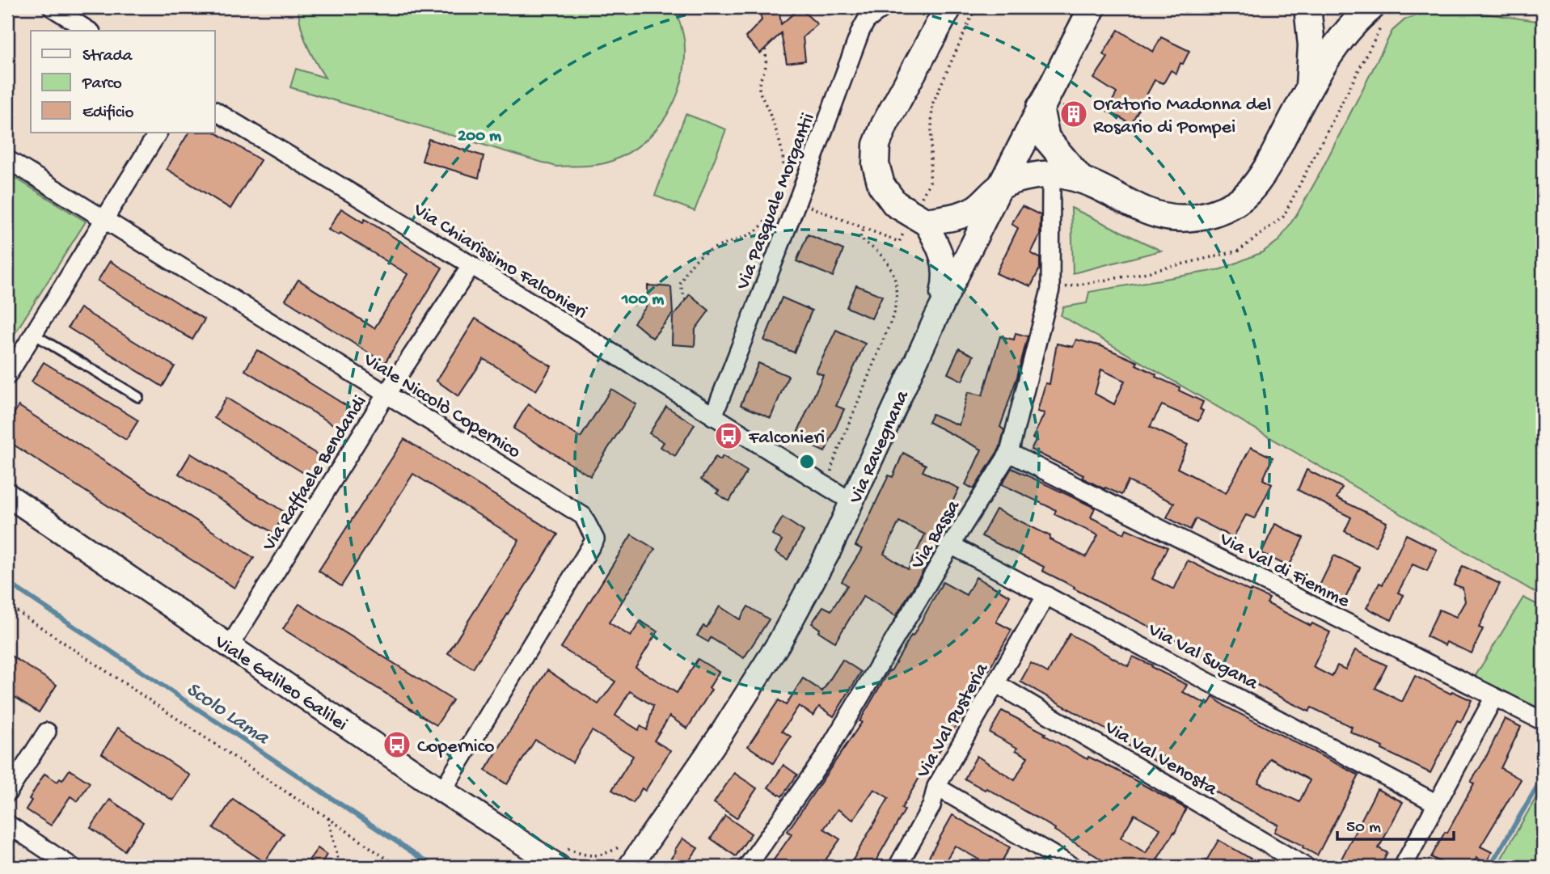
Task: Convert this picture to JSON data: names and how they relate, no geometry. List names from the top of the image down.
{
  "streets": {
    "main road": ["Via Ravegnana"],
    "street": [
      "Via Pasquale Morgantii",
      "Via Chiarissimo Falconieri",
      "Viale Niccolò Copernico",
      "Via Raffaele Bendandi",
      "Via Bassa",
      "Via Val di Fiemme",
      "Via Val Sugana",
      "Viale Galileo Galilei",
      "Via Val Pusteria",
      "Via Val Venosta"
    ]
  },
  "crossings": [
    ["Via Pasquale Morgantii", "Via Chiarissimo Falconieri"],
    ["Via Chiarissimo Falconieri", "Via Ravegnana"],
    ["Via Chiarissimo Falconieri", "Via Raffaele Bendandi"],
    ["Viale Niccolò Copernico", "Via Raffaele Bendandi"],
    ["Viale Niccolò Copernico", "Viale Galileo Galilei"],
    ["Via Raffaele Bendandi", "Viale Galileo Galilei"],
    ["Via Bassa", "Via Val di Fiemme"],
    ["Via Bassa", "Via Val Sugana"],
    ["Via Val Sugana", "Via Val Pusteria"],
    ["Via Val Pusteria", "Via Val Venosta"]
  ],
  "water": ["Scolo Lama"],
  "places": {
    "building": ["Oratorio Madonna del Rosario di Pompei"],
    "bus stop": ["Falconieri", "Copernico"]
  },
  "legend": ["Strada", "Parco", "Edificio"],
  "scale_bar": "50 m",
  "rings": ["200 m", "100 m"]
}
